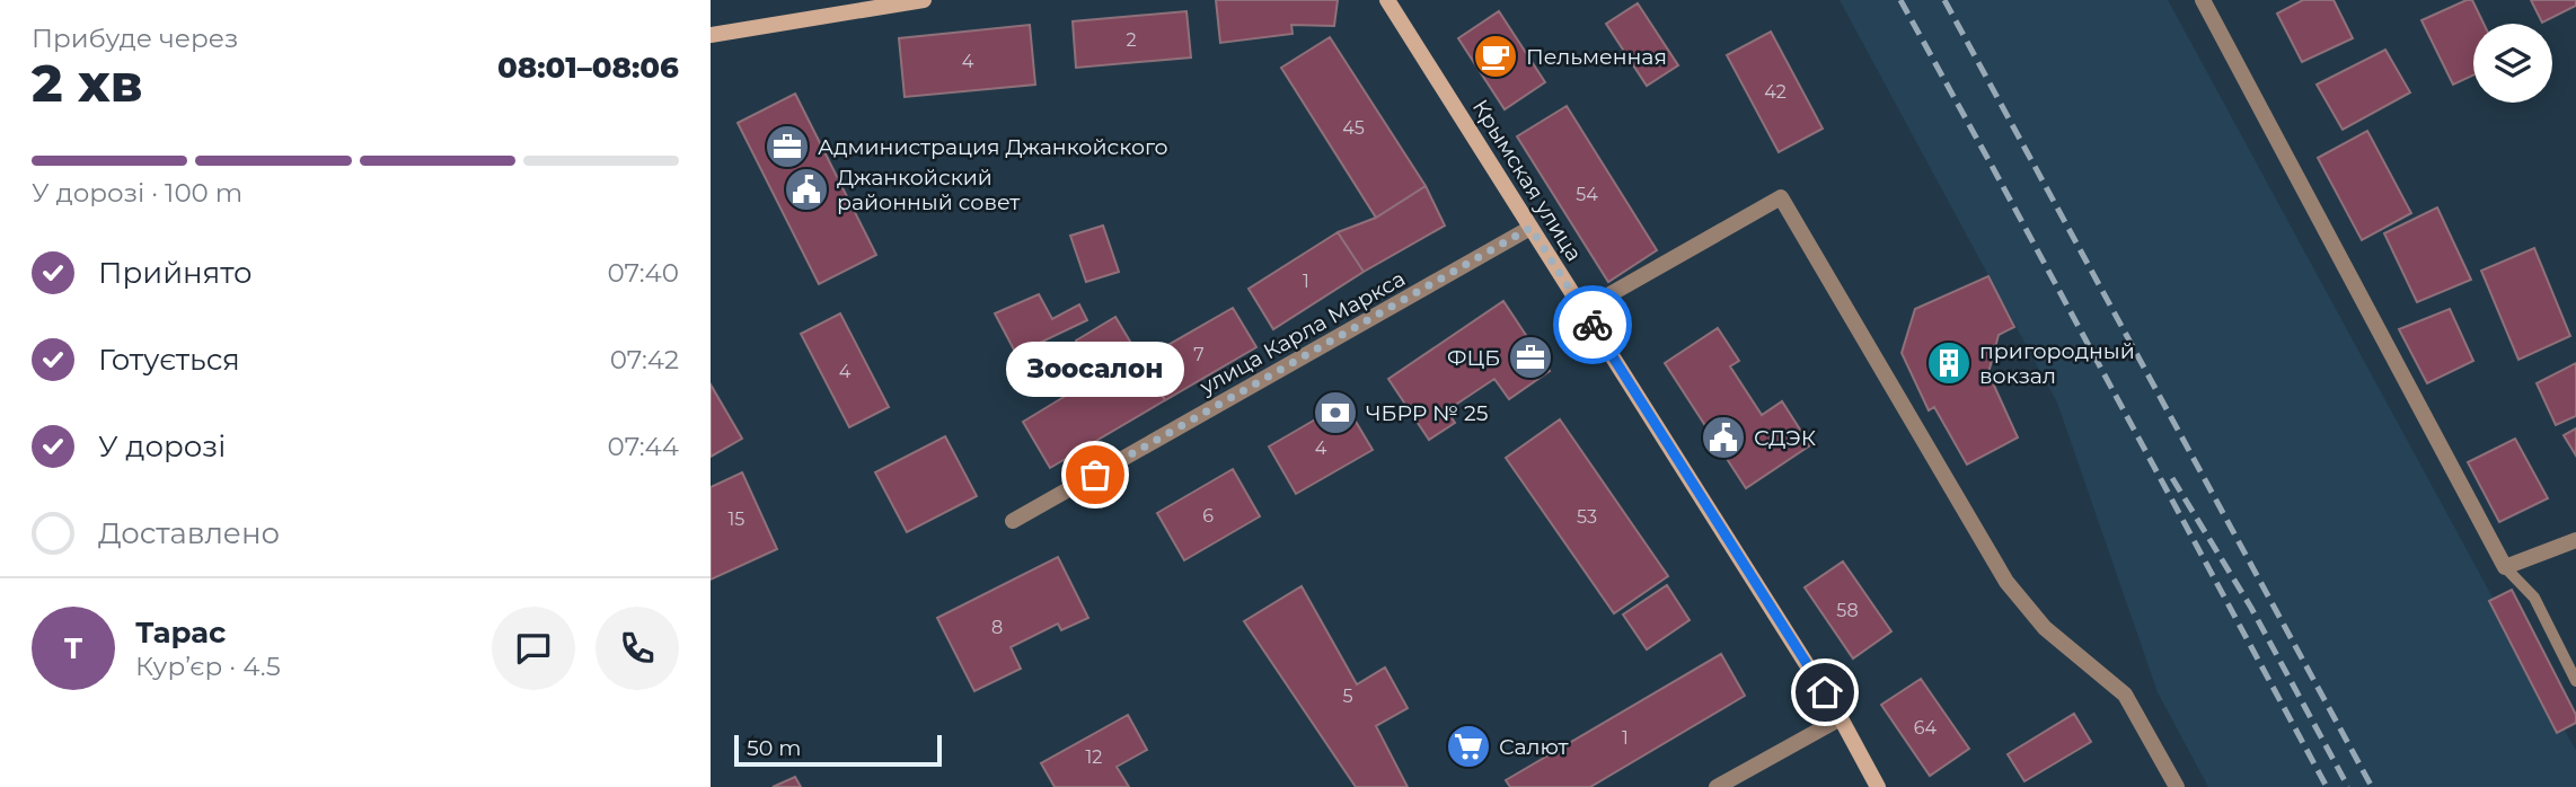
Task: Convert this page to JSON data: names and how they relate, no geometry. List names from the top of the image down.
{
  "streets": {
    "main road": ["Крымская улица"],
    "street": ["улица Карла Маркса"]
  },
  "crossings": [
    ["Крымская улица", "улица Карла Маркса"]
  ],
  "places": {
    "cafe": ["Пельменная"],
    "office": ["Администрация Джанкойского", "ФЦБ"],
    "public building": ["Джанкойский районный совет", "СДЭК"],
    "building": ["пригородный вокзал"],
    "bank": ["ЧБРР № 25"],
    "other": ["Зоосалон"],
    "supermarket": ["Салют"]
  },
  "house_numbers": [
    "2",
    "4",
    "42",
    "45",
    "54",
    "1",
    "7",
    "4",
    "4",
    "6",
    "53",
    "15",
    "58",
    "8",
    "5",
    "64",
    "1",
    "12"
  ],
  "scale_bar": "50 m",
  "page": {
    "heading": ["2 хв", "Прибуде через", "08:01–08:06"],
    "panel": ["Тарас", "Кур’єр · 4.5"],
    "bar": "У дорозі · 100 m",
    "list": [
      ["Прийнято", "07:40"],
      ["Готується", "07:42"],
      ["У дорозі", "07:44"],
      "Доставлено"
    ],
    "bubble": "Зоосалон",
    "round": "Т",
    "scale": "50 m"
  }
}
